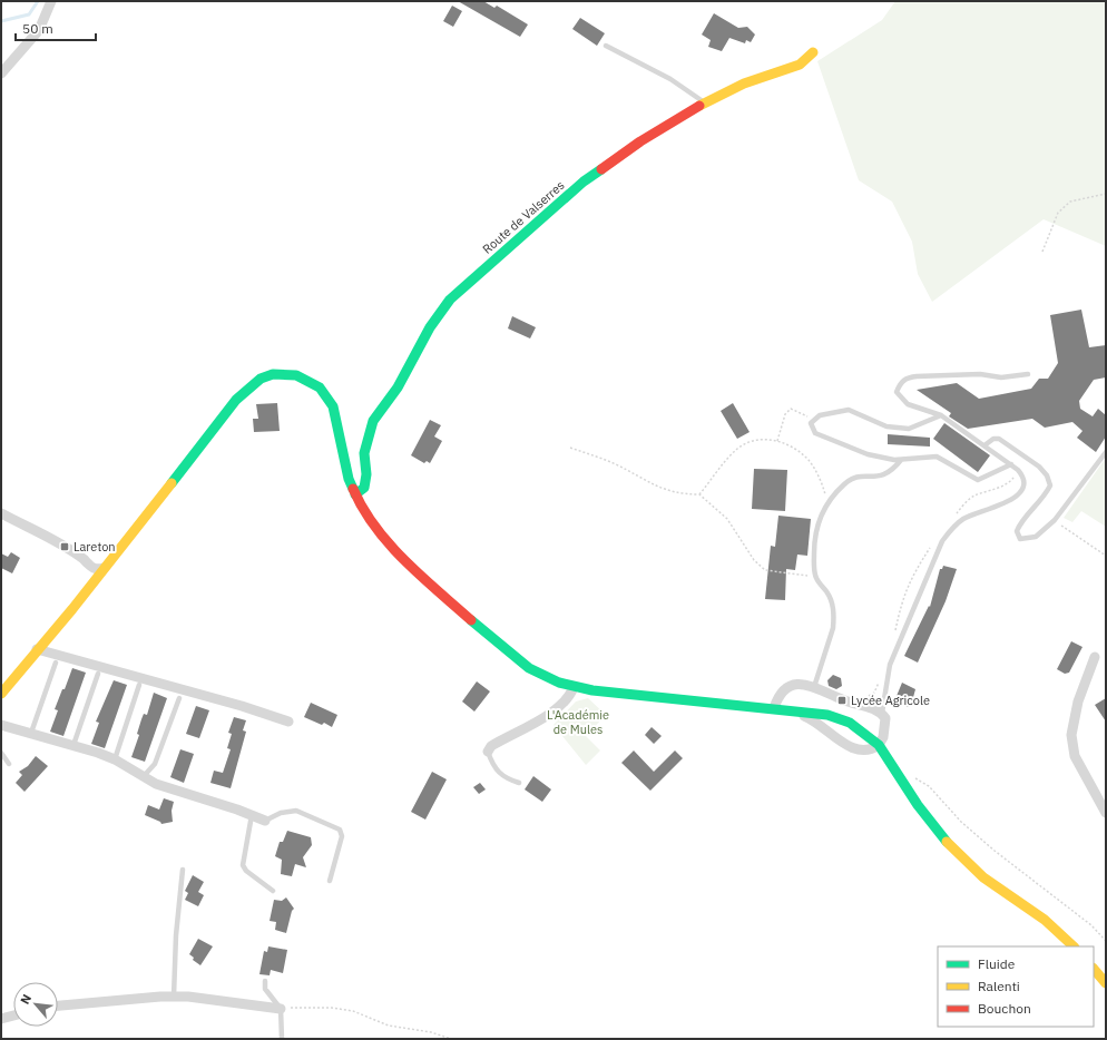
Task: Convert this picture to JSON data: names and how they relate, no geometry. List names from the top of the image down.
{
  "streets": {
    "street": ["Route de Valserres"]
  },
  "parks": ["L'Académie de Mules"],
  "places": {
    "transit": ["Lareton", "Lycée Agricole"]
  },
  "legend": ["Fluide", "Ralenti", "Bouchon"],
  "scale_bar": "50 m",
  "north": "top left"
}
